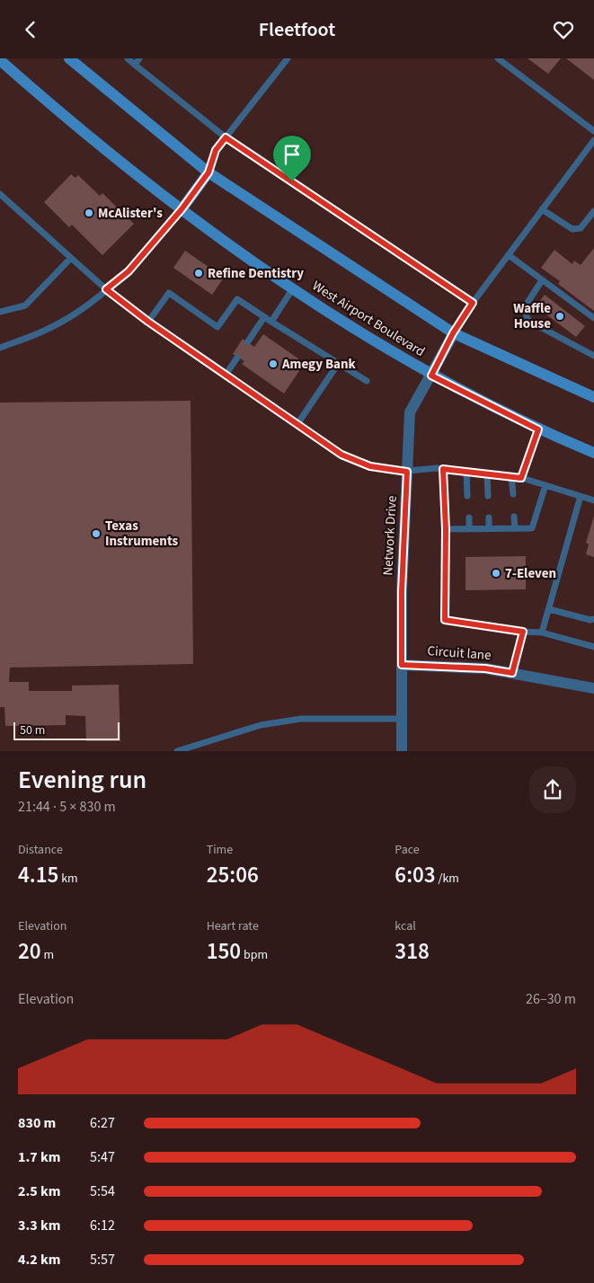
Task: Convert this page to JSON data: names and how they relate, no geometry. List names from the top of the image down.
{
  "streets": {
    "main road": ["West Airport Boulevard"],
    "street": ["Network Drive", "Circuit lane"]
  },
  "crossings": [
    ["West Airport Boulevard", "Network Drive"],
    ["Network Drive", "Circuit lane"]
  ],
  "places": [
    "McAlister's",
    "Refine Dentistry",
    "Waffle House",
    "Amegy Bank",
    "Texas Instruments",
    "7-Eleven"
  ],
  "scale_bar": "50 m",
  "page": {
    "header": "Fleetfoot",
    "scale": "50 m",
    "heading": ["Evening run", "21:44 · 5 × 830 m"],
    "stats": [
      ["Distance", "4.15 km"],
      ["Time", "25:06"],
      ["Pace", "6:03 /km"],
      ["Elevation", "20 m"],
      ["Heart rate", "150 bpm"],
      ["kcal", "318"]
    ],
    "chart": ["Elevation", "26–30 m"],
    "list": [
      {
        "name": "830 m",
        "note": "6:27"
      },
      {
        "name": "1.7 km",
        "note": "5:47"
      },
      {
        "name": "2.5 km",
        "note": "5:54"
      },
      {
        "name": "3.3 km",
        "note": "6:12"
      },
      {
        "name": "4.2 km",
        "note": "5:57"
      }
    ]
  }
}
